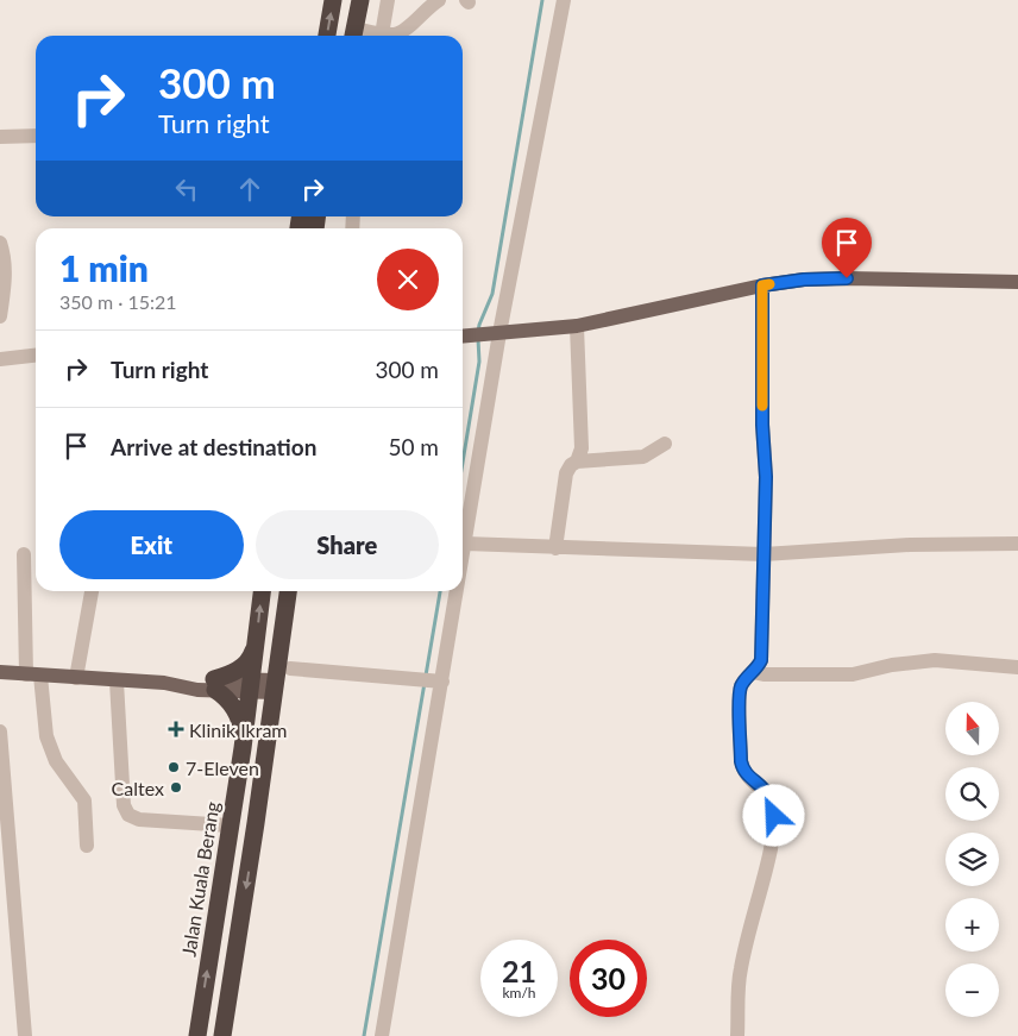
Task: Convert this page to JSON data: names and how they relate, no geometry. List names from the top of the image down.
{
  "streets": {
    "highway": ["Jalan Kuala Berang"]
  },
  "places": {
    "health": ["Klinik Ikram"],
    "other": ["7-Eleven", "Caltex"]
  },
  "north": "top",
  "page": {
    "turn": ["300 m", "Turn right"],
    "heading": ["1 min", "350 m · 15:21"],
    "list": [
      {
        "name": "Turn right",
        "value": "300 m"
      },
      {
        "name": "Arrive at destination",
        "value": "50 m"
      }
    ],
    "buttons": ["Exit", "Share"],
    "map_buttons": ["+", "−"],
    "speed": "21 km/h",
    "limit": "30"
  }
}
